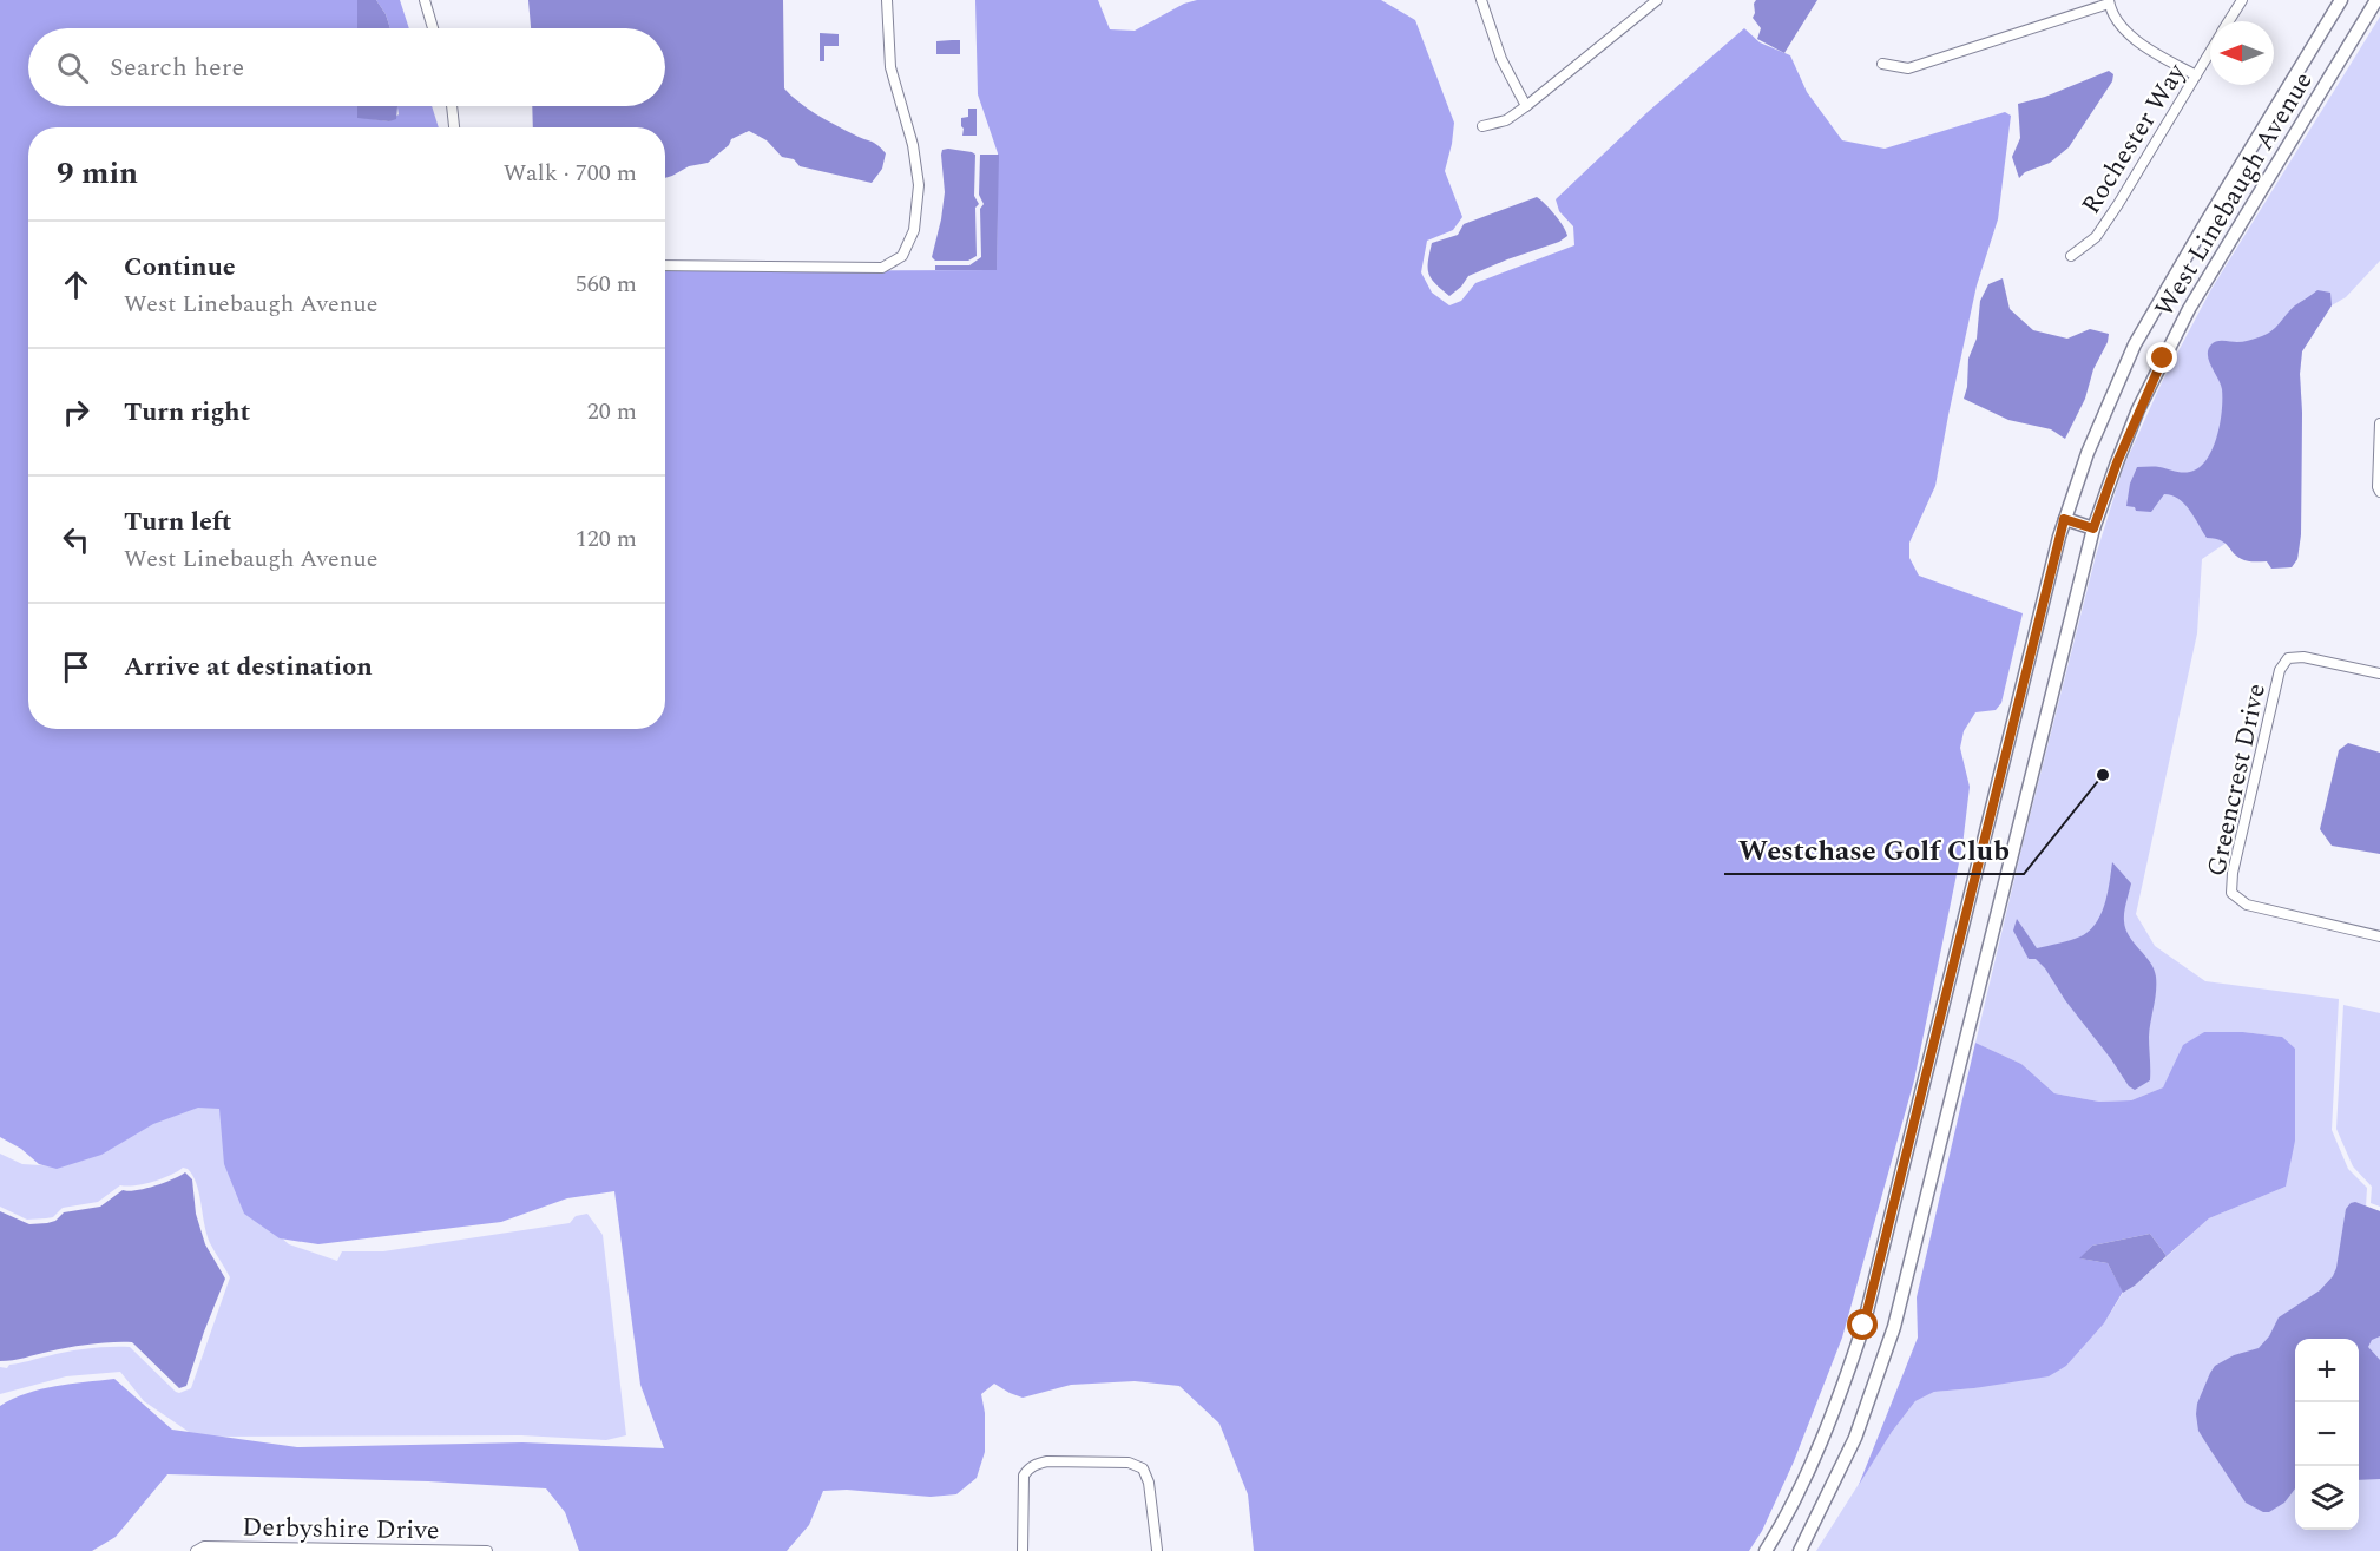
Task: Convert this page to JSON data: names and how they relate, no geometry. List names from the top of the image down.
{
  "streets": {
    "main road": ["West Linebaugh Avenue"],
    "street": ["Rochester Way", "Greencrest Drive", "Derbyshire Drive"]
  },
  "places": ["Westchase Golf Club"],
  "north": "left",
  "page": {
    "search": "Search here",
    "heading": ["9 min", "Walk · 700 m"],
    "list": [
      ["Continue", "West Linebaugh Avenue", "560 m"],
      ["Turn right", "20 m"],
      ["Turn left", "West Linebaugh Avenue", "120 m"],
      "Arrive at destination"
    ],
    "map_buttons": ["+", "−"]
  }
}
